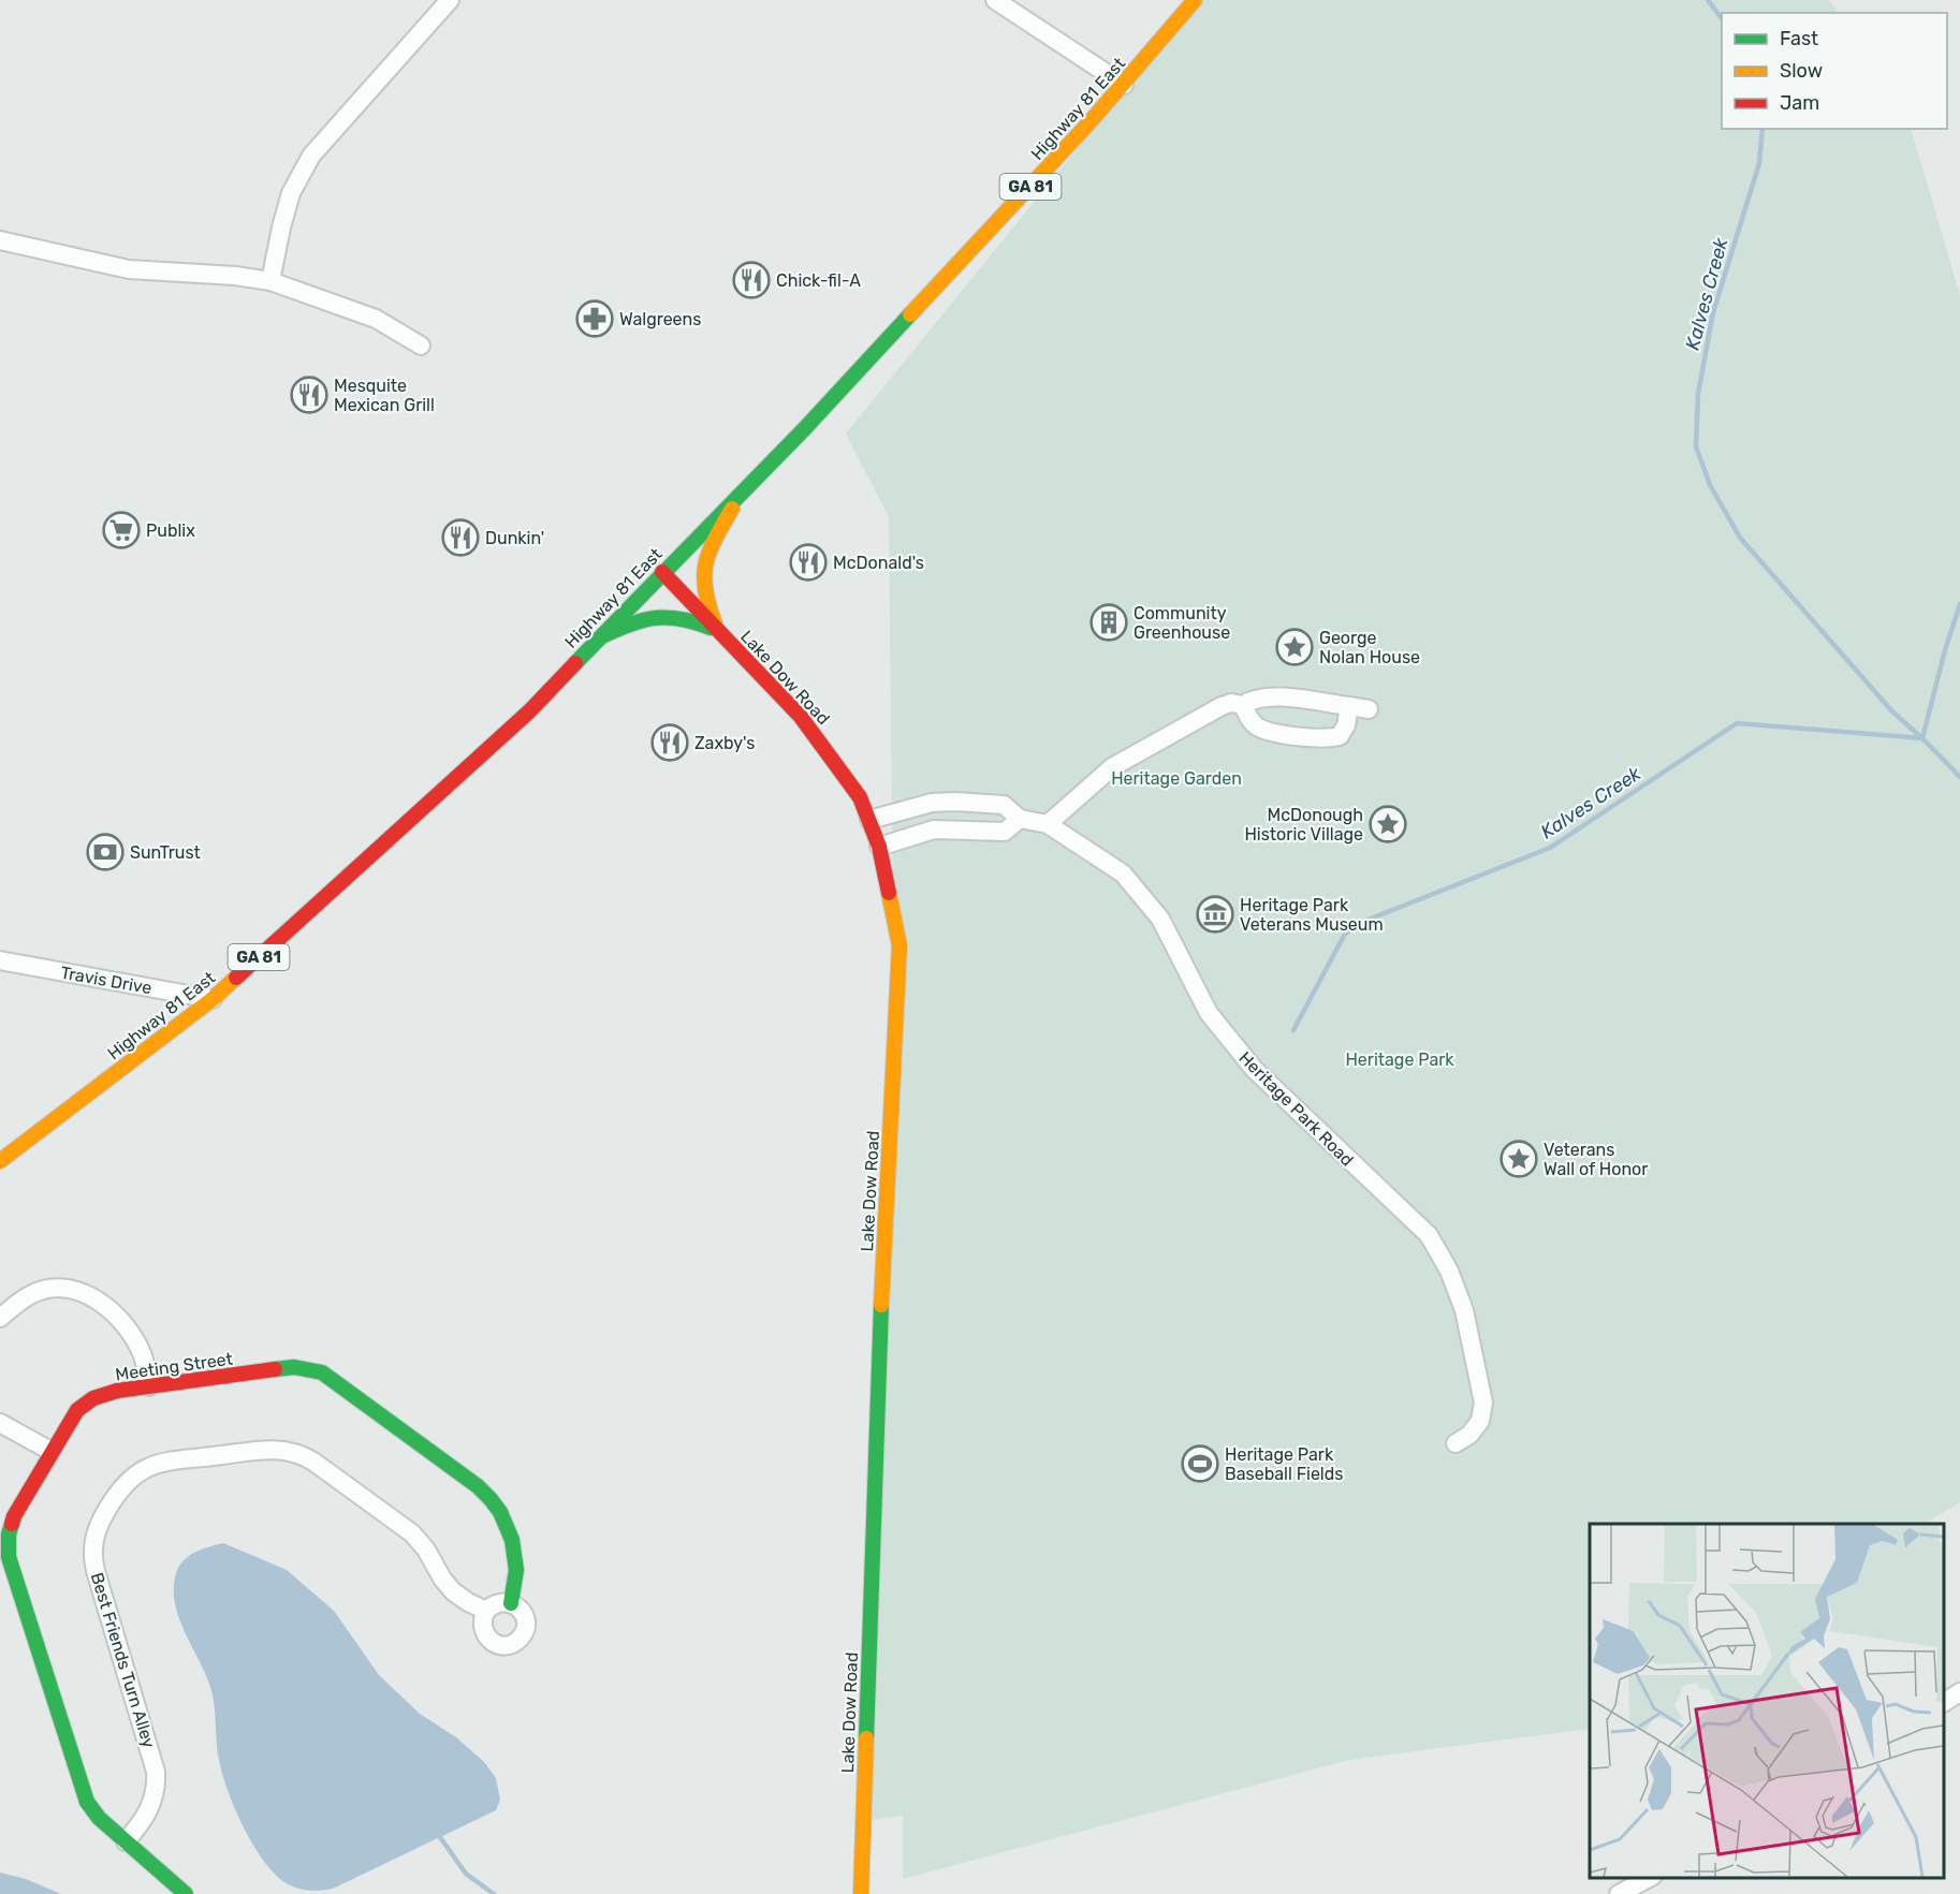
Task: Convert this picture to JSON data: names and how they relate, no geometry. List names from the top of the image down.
{
  "streets": {
    "street": [
      "Highway 81 East",
      "GA 81",
      "Lake Dow Road",
      "Travis Drive",
      "Heritage Park Road",
      "Meeting Street",
      "Best Friends Turn Alley"
    ]
  },
  "crossings": [
    ["Highway 81 East", "Lake Dow Road"],
    ["Highway 81 East", "Travis Drive"],
    ["Lake Dow Road", "Heritage Park Road"],
    ["Meeting Street", "Best Friends Turn Alley"]
  ],
  "water": ["Kalves Creek"],
  "parks": ["Heritage Garden", "Heritage Park"],
  "places": {
    "restaurant": [
      "Chick-fil-A",
      "Mesquite Mexican Grill",
      "Dunkin'",
      "McDonald's",
      "Zaxby's"
    ],
    "pharmacy": ["Walgreens"],
    "supermarket": ["Publix"],
    "building": ["Community Greenhouse"],
    "place": ["George Nolan House", "McDonough Historic Village", "Veterans Wall of Honor"],
    "bank": ["SunTrust"],
    "museum": ["Heritage Park Veterans Museum"],
    "sports": ["Heritage Park Baseball Fields"]
  },
  "legend": ["Fast", "Slow", "Jam"]
}
